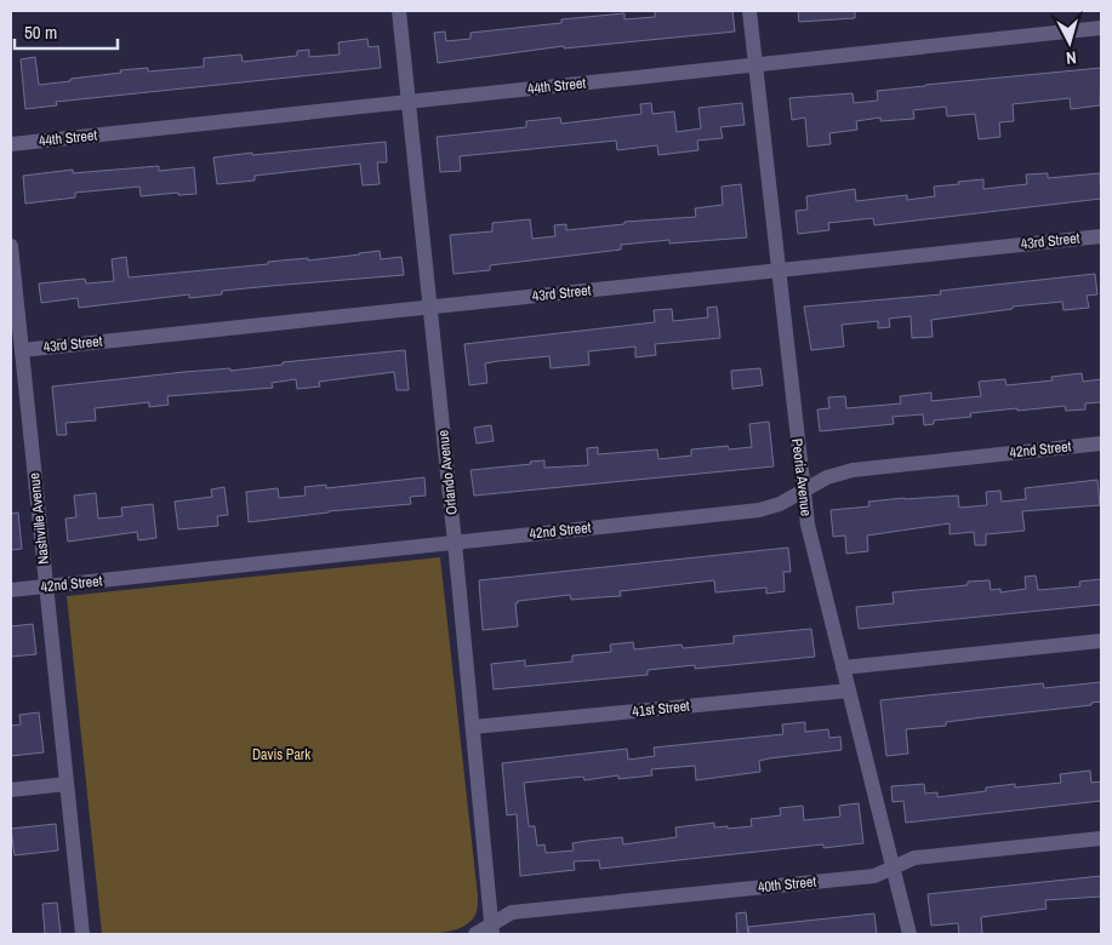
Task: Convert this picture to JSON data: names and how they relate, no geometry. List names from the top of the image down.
{
  "streets": {
    "street": [
      "44th Street",
      "43rd Street",
      "42nd Street",
      "Orlando Avenue",
      "Peoria Avenue",
      "Nashville Avenue",
      "41st Street",
      "40th Street"
    ]
  },
  "crossings": [
    ["44th Street", "Orlando Avenue"],
    ["44th Street", "Peoria Avenue"],
    ["43rd Street", "Orlando Avenue"],
    ["43rd Street", "Peoria Avenue"],
    ["43rd Street", "Nashville Avenue"],
    ["42nd Street", "Orlando Avenue"],
    ["42nd Street", "Peoria Avenue"],
    ["42nd Street", "Nashville Avenue"],
    ["Orlando Avenue", "41st Street"],
    ["Orlando Avenue", "40th Street"],
    ["Peoria Avenue", "41st Street"],
    ["Peoria Avenue", "40th Street"]
  ],
  "parks": ["Davis Park"],
  "scale_bar": "50 m",
  "north": "bottom"
}
